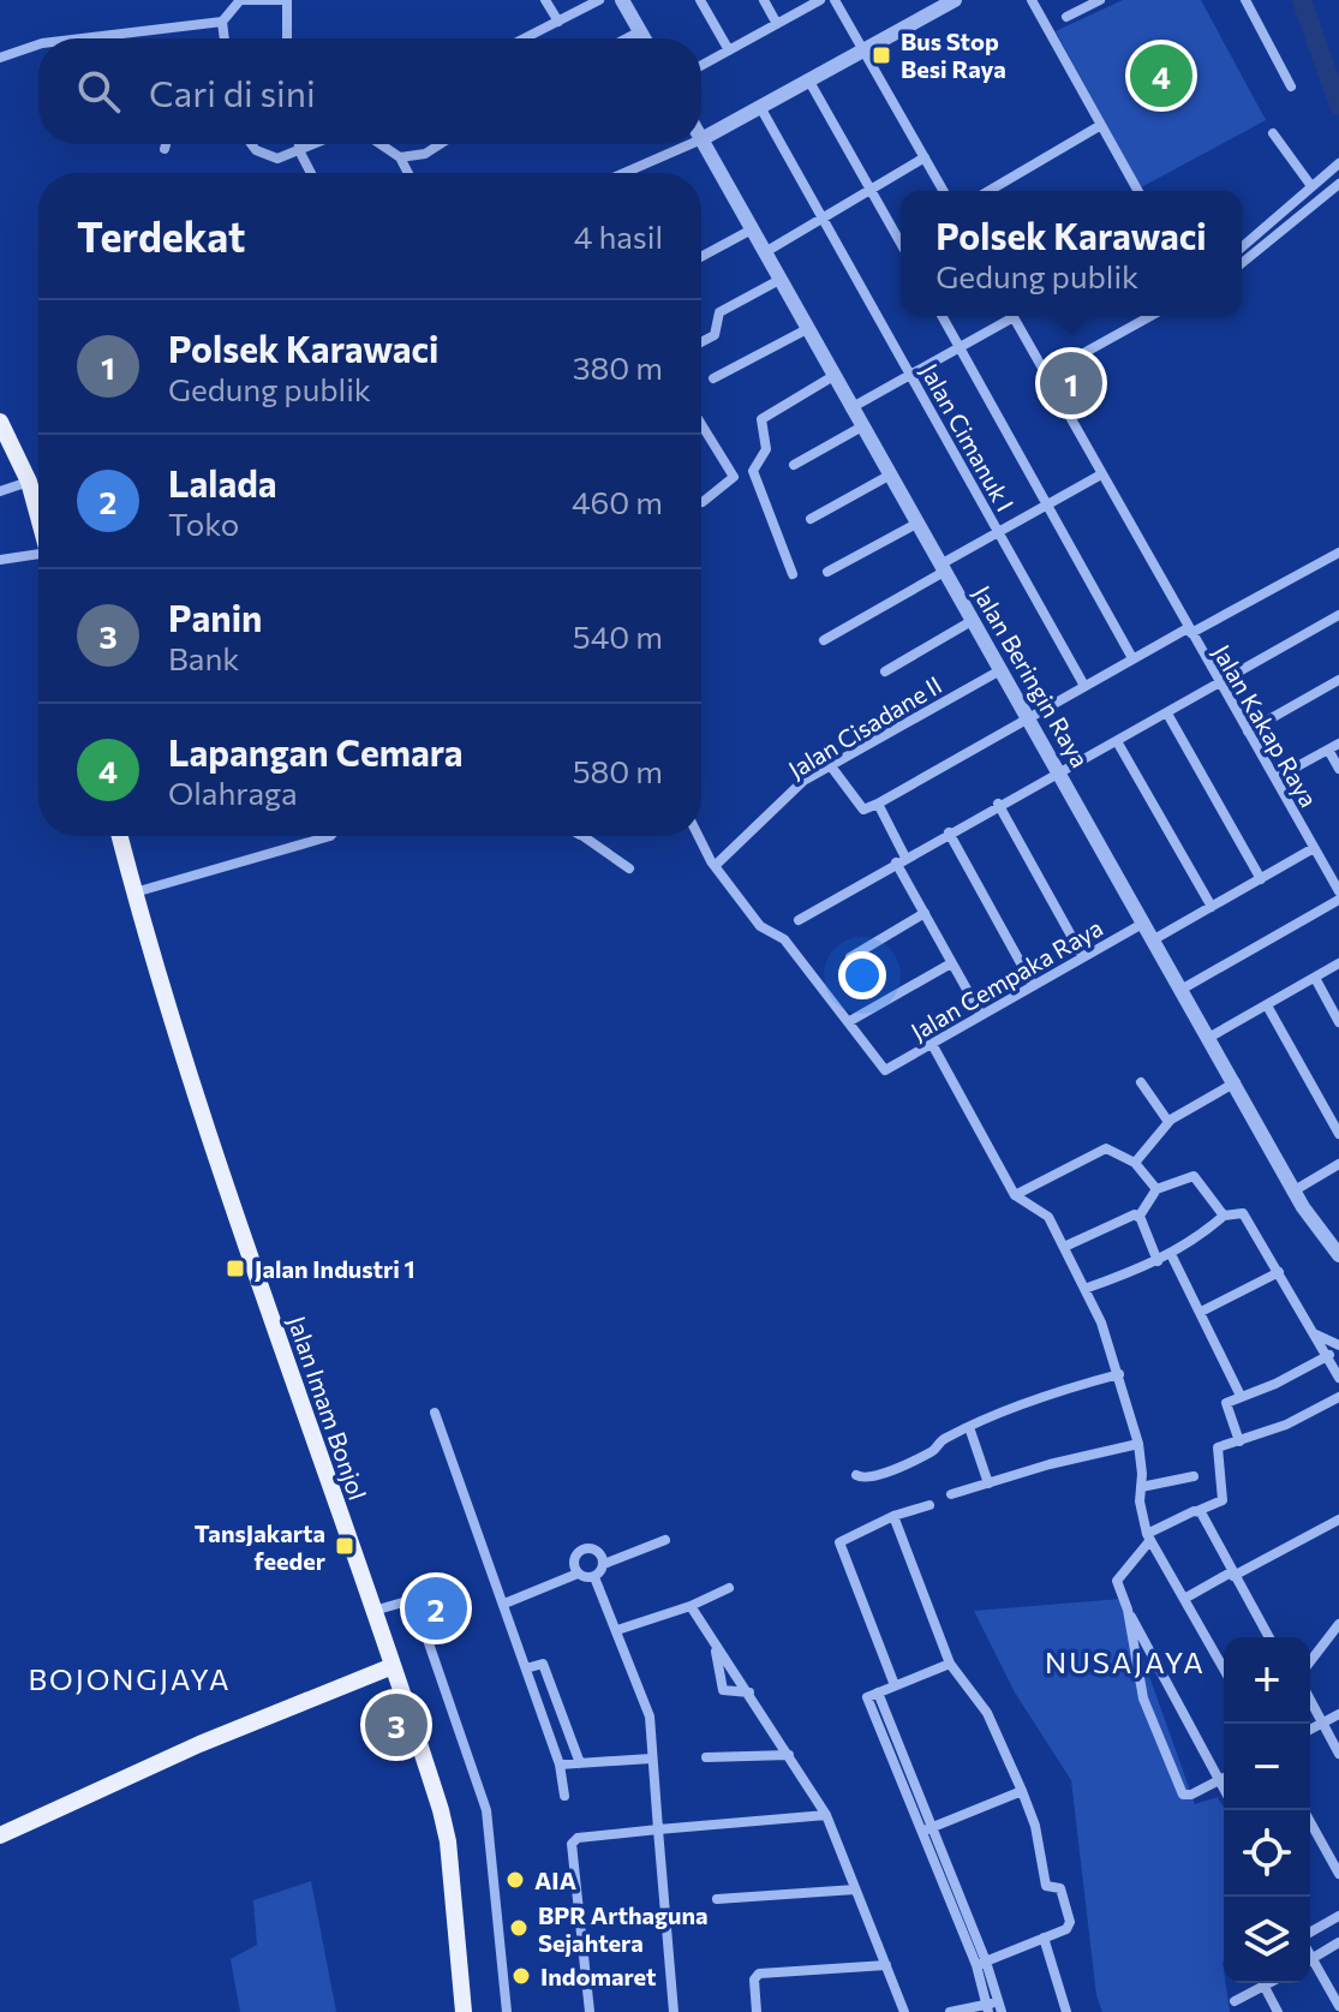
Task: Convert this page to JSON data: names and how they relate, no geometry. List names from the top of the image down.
{
  "streets": {
    "main road": ["Jalan Imam Bonjol"],
    "street": [
      "Jalan Cimanuk I",
      "Jalan Beringin Raya",
      "Jalan Kakap Raya",
      "Jalan Cisadane II",
      "Jalan Cempaka Raya"
    ]
  },
  "crossings": [
    ["Jalan Beringin Raya", "Jalan Cisadane II"],
    ["Jalan Beringin Raya", "Jalan Cempaka Raya"]
  ],
  "districts": ["NUSAJAYA", "BOJONGJAYA"],
  "places": {
    "transit": ["Bus Stop Besi Raya", "Jalan Industri 1", "TansJakarta feeder"],
    "other": ["AIA", "BPR Arthaguna Sejahtera", "Indomaret"]
  },
  "page": {
    "search": "Cari di sini",
    "pins": [
      "4",
      "1",
      "2",
      "3"
    ],
    "heading": ["Terdekat", "4 hasil"],
    "popup": ["Polsek Karawaci", "Gedung publik"],
    "list": [
      {
        "mark": "1",
        "name": "Polsek Karawaci",
        "note": "Gedung publik",
        "value": "380 m"
      },
      {
        "mark": "2",
        "name": "Lalada",
        "note": "Toko",
        "value": "460 m"
      },
      {
        "mark": "3",
        "name": "Panin",
        "note": "Bank",
        "value": "540 m"
      },
      {
        "mark": "4",
        "name": "Lapangan Cemara",
        "note": "Olahraga",
        "value": "580 m"
      }
    ],
    "map_buttons": ["+", "−"]
  }
}
